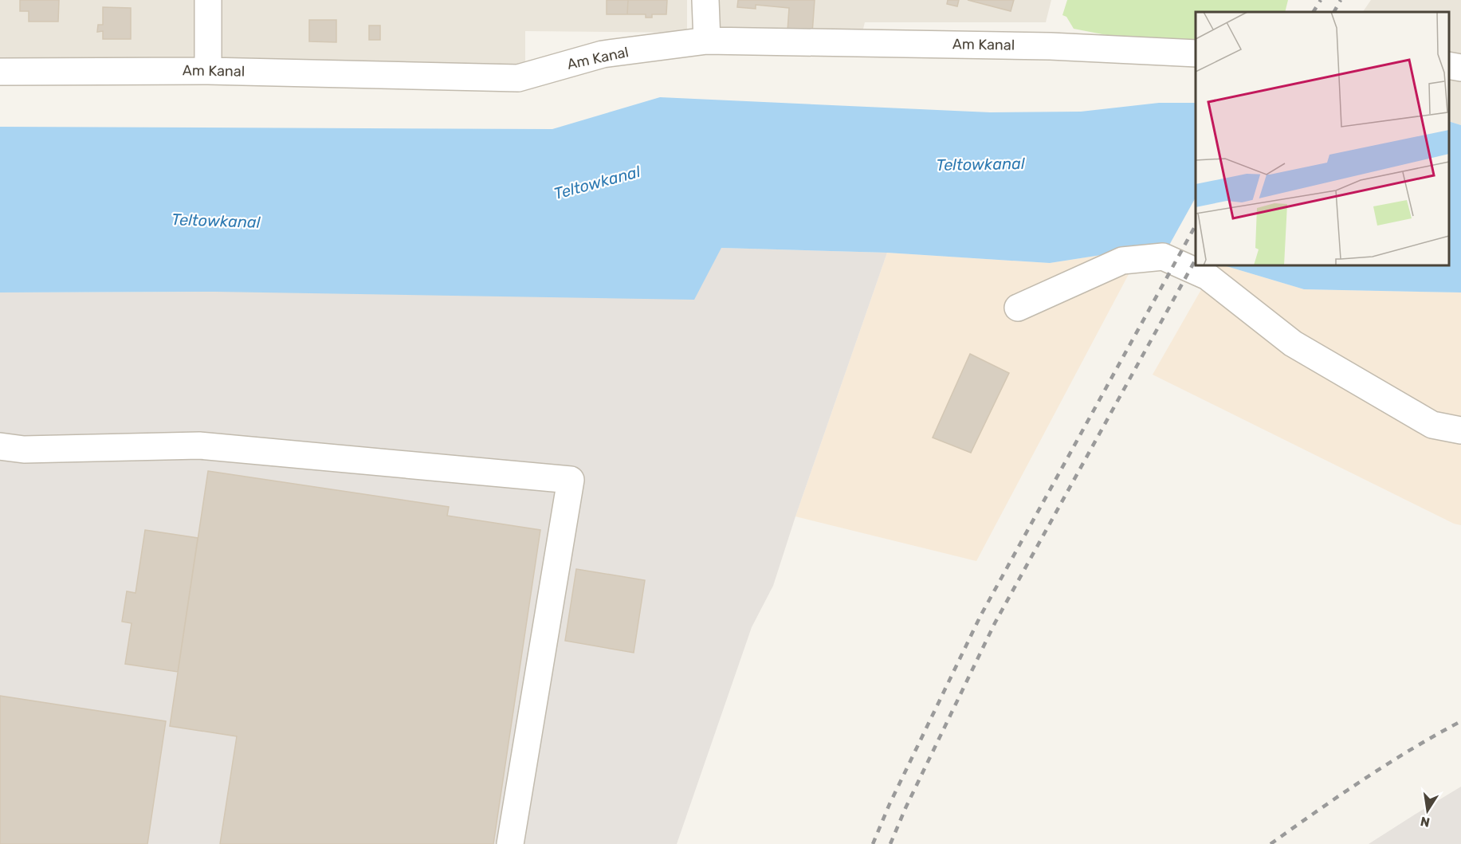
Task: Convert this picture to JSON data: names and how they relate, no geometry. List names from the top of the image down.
{
  "streets": {
    "street": ["Am Kanal"]
  },
  "water": ["Teltowkanal"],
  "north": "bottom"
}
